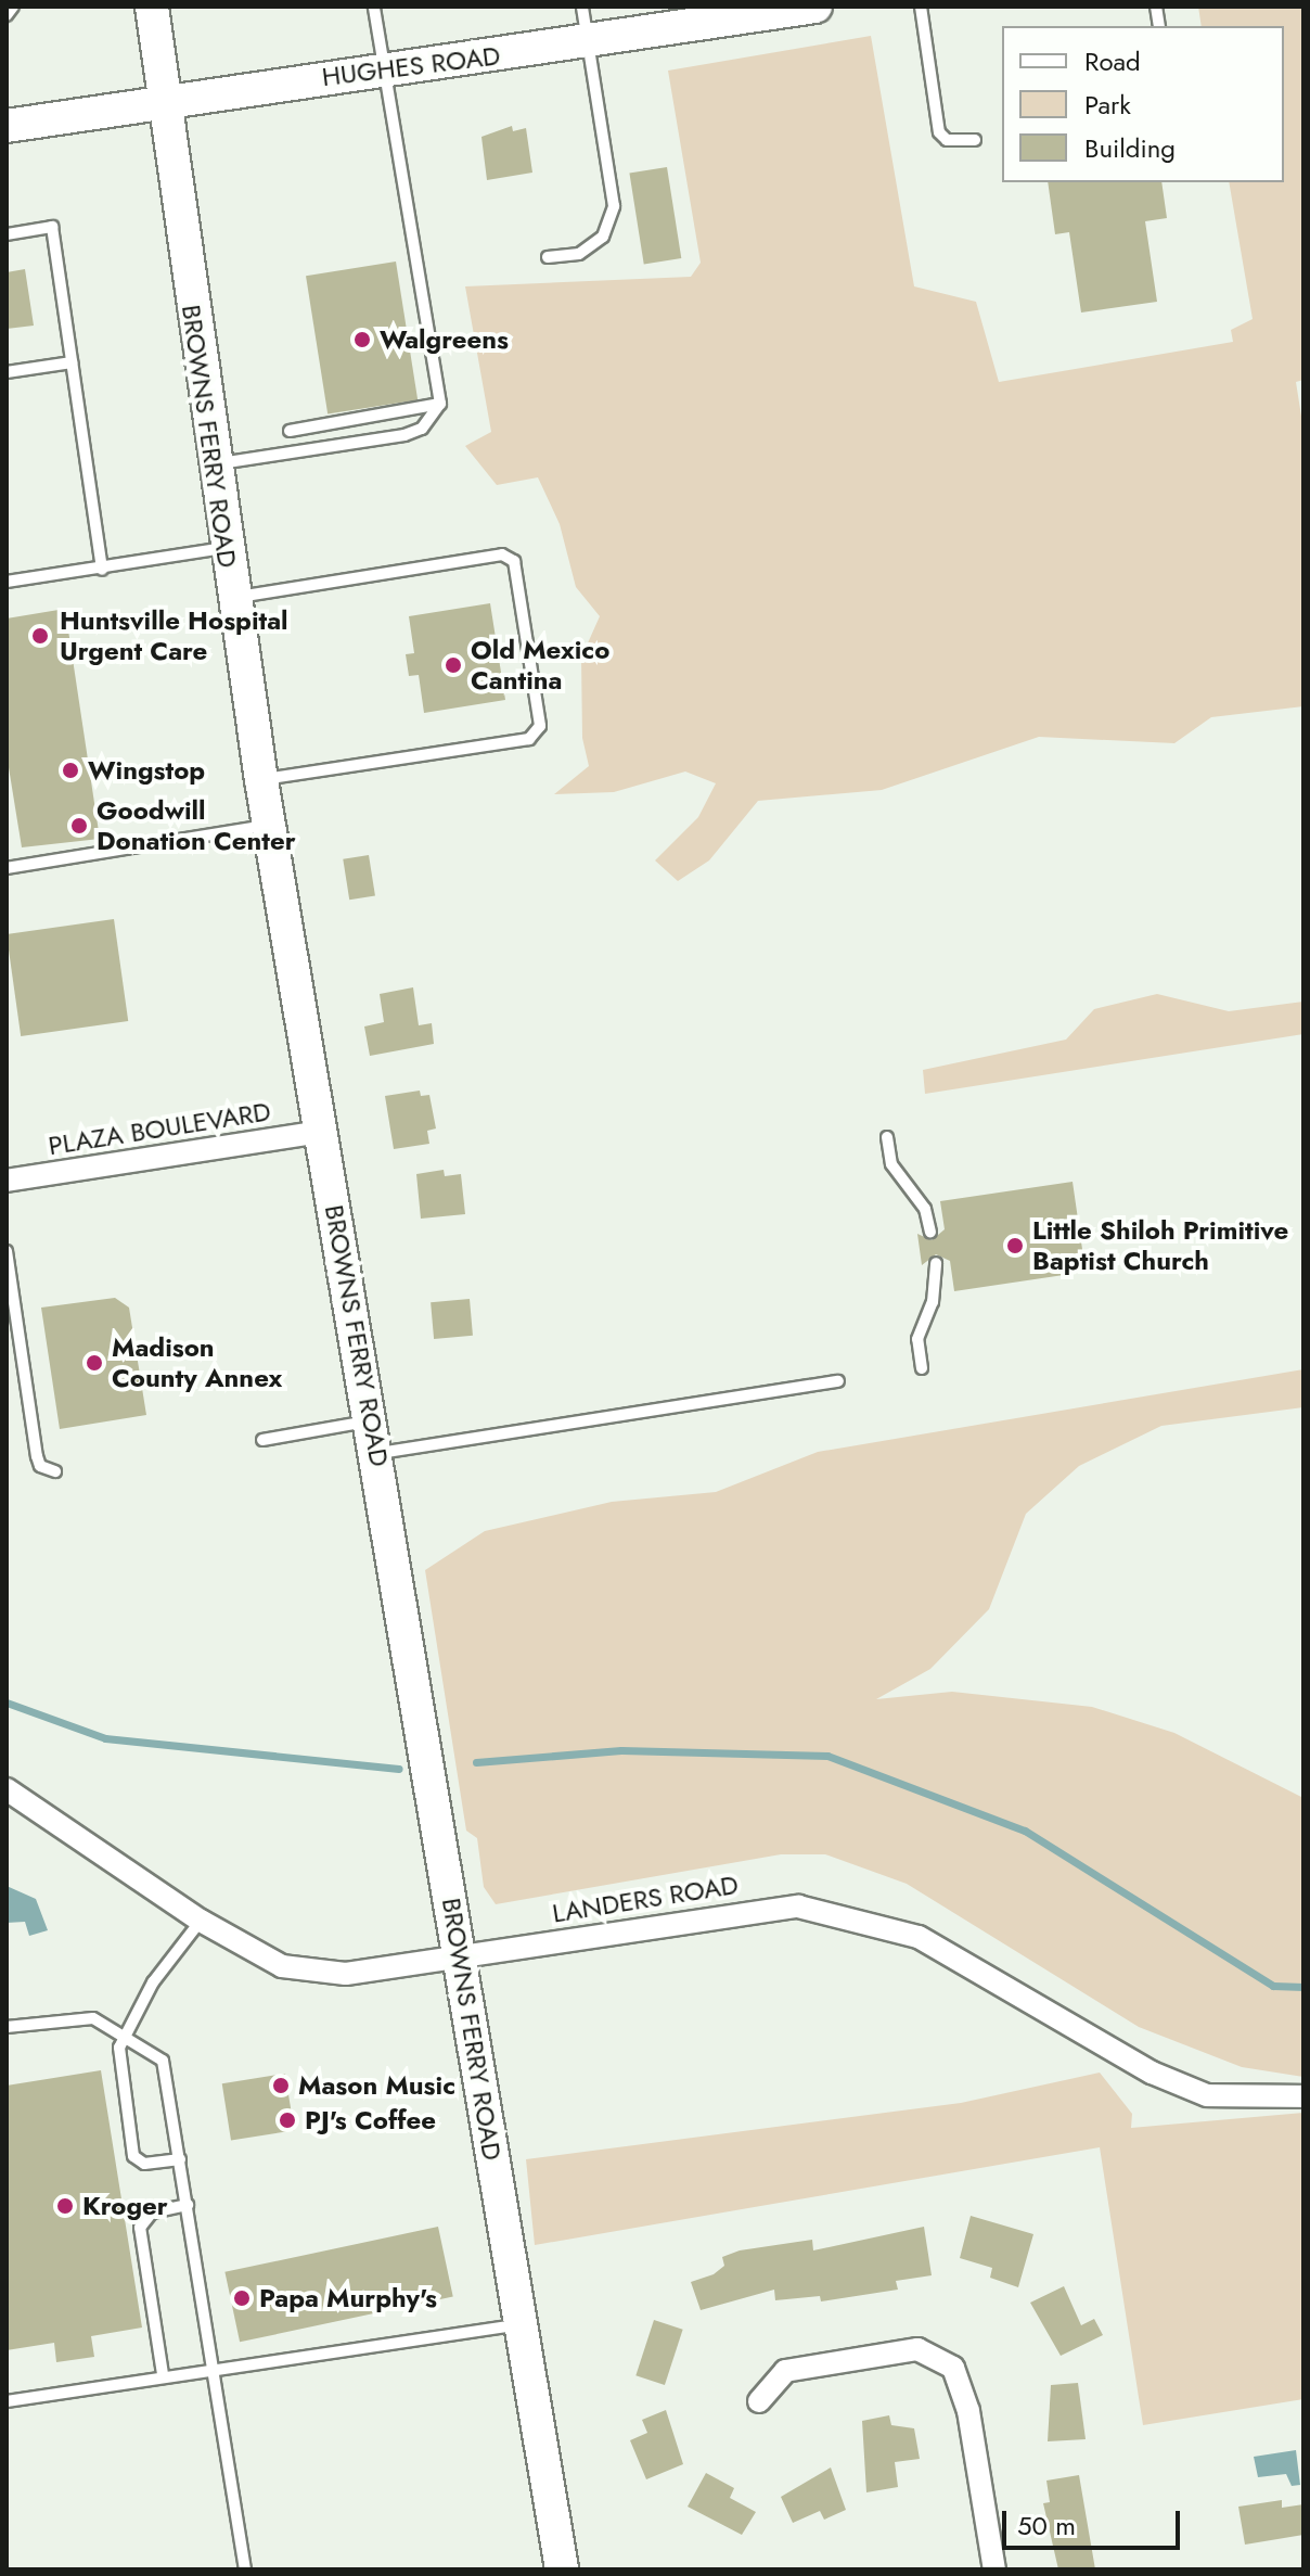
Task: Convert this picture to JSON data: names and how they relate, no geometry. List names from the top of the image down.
{
  "streets": {
    "main road": ["HUGHES ROAD", "BROWNS FERRY ROAD"],
    "street": ["PLAZA BOULEVARD", "LANDERS ROAD"]
  },
  "crossings": [
    ["HUGHES ROAD", "BROWNS FERRY ROAD"],
    ["BROWNS FERRY ROAD", "PLAZA BOULEVARD"],
    ["BROWNS FERRY ROAD", "LANDERS ROAD"]
  ],
  "places": [
    "Walgreens",
    "Huntsville Hospital Urgent Care",
    "Old Mexico Cantina",
    "Wingstop",
    "Goodwill Donation Center",
    "Little Shiloh Primitive Baptist Church",
    "Madison County Annex",
    "Mason Music",
    "PJ's Coffee",
    "Kroger",
    "Papa Murphy's"
  ],
  "legend": ["Road", "Park", "Building"],
  "scale_bar": "50 m"
}
